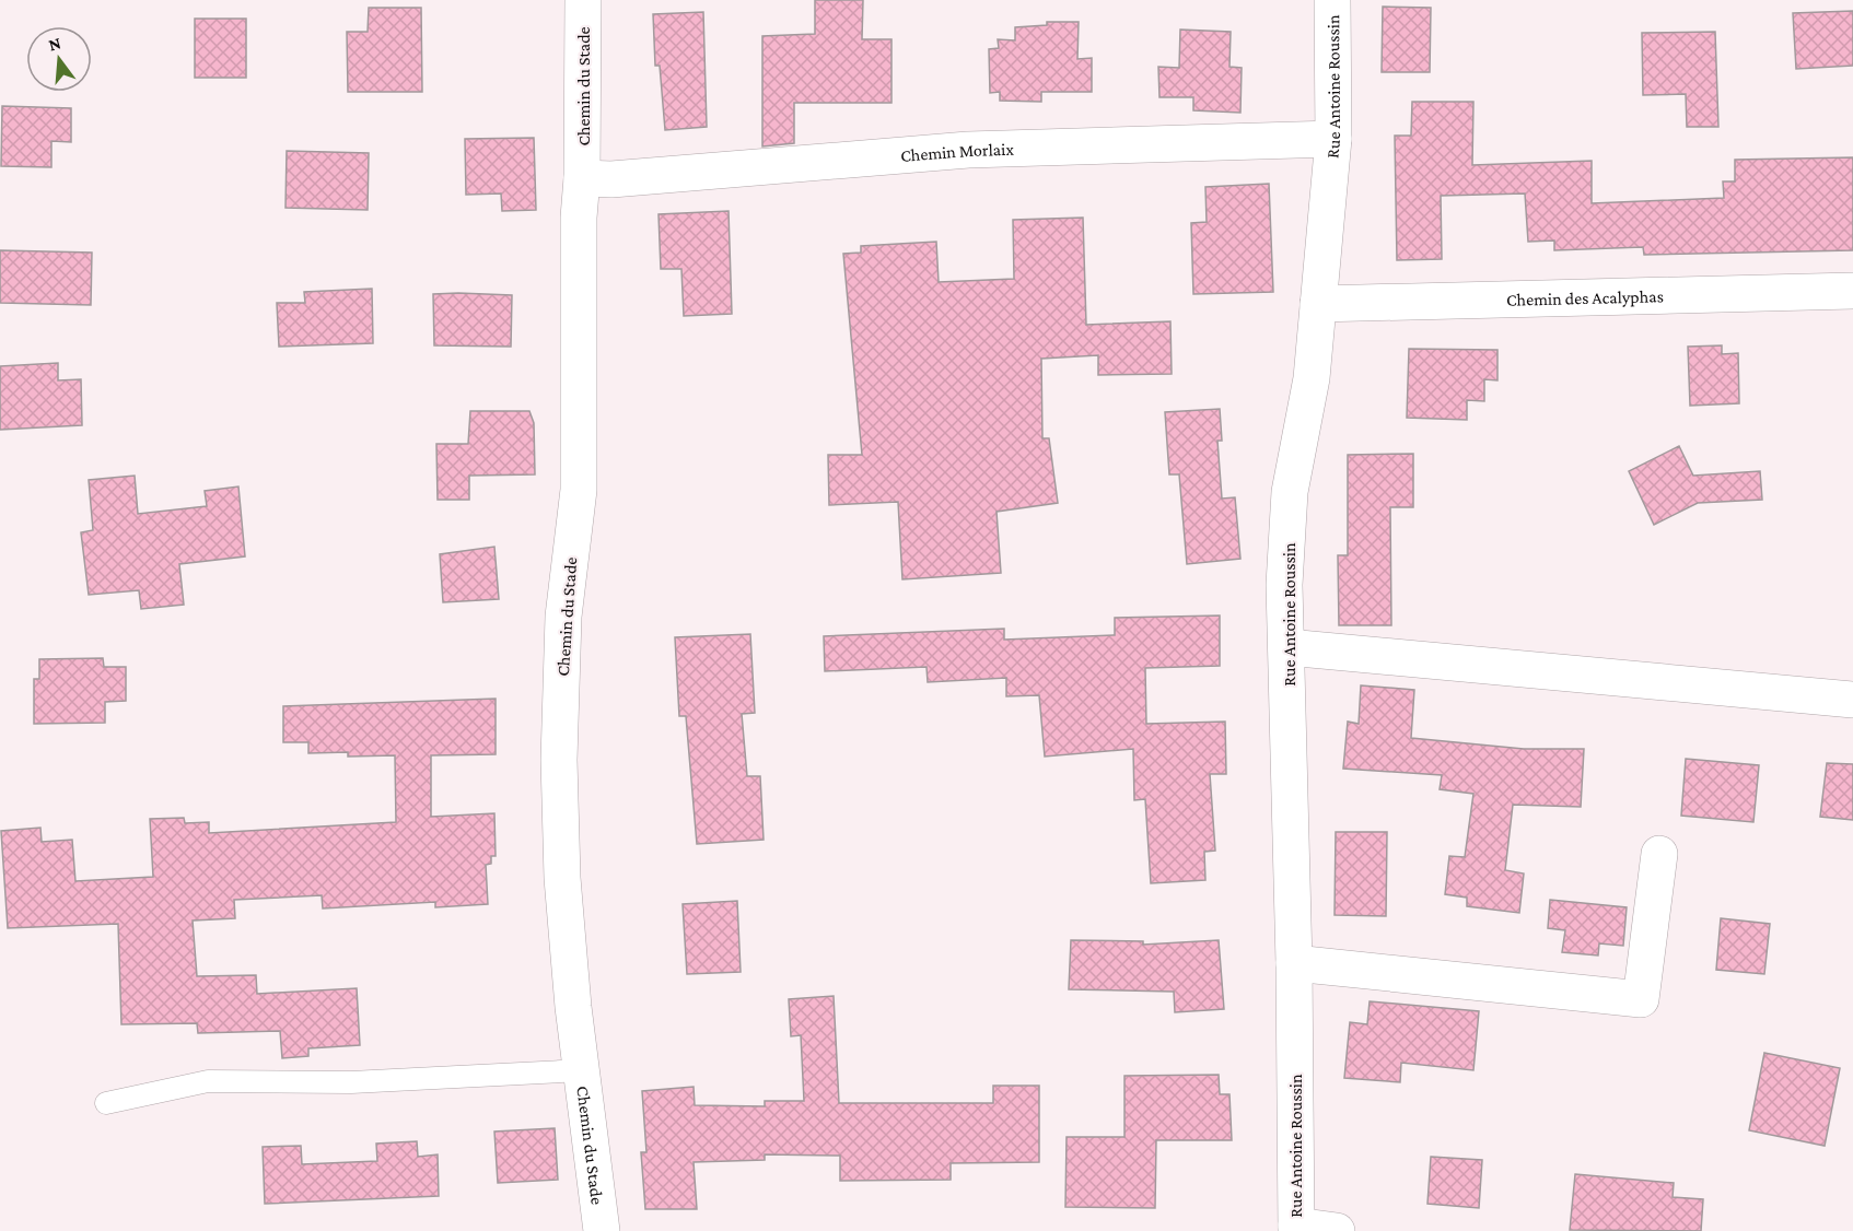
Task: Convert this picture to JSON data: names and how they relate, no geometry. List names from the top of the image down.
{
  "streets": {
    "street": [
      "Rue Antoine Roussin",
      "Chemin du Stade",
      "Chemin Morlaix",
      "Chemin des Acalyphas"
    ]
  },
  "crossings": [
    ["Rue Antoine Roussin", "Chemin Morlaix"],
    ["Rue Antoine Roussin", "Chemin des Acalyphas"],
    ["Chemin du Stade", "Chemin Morlaix"]
  ],
  "north": "top"
}
